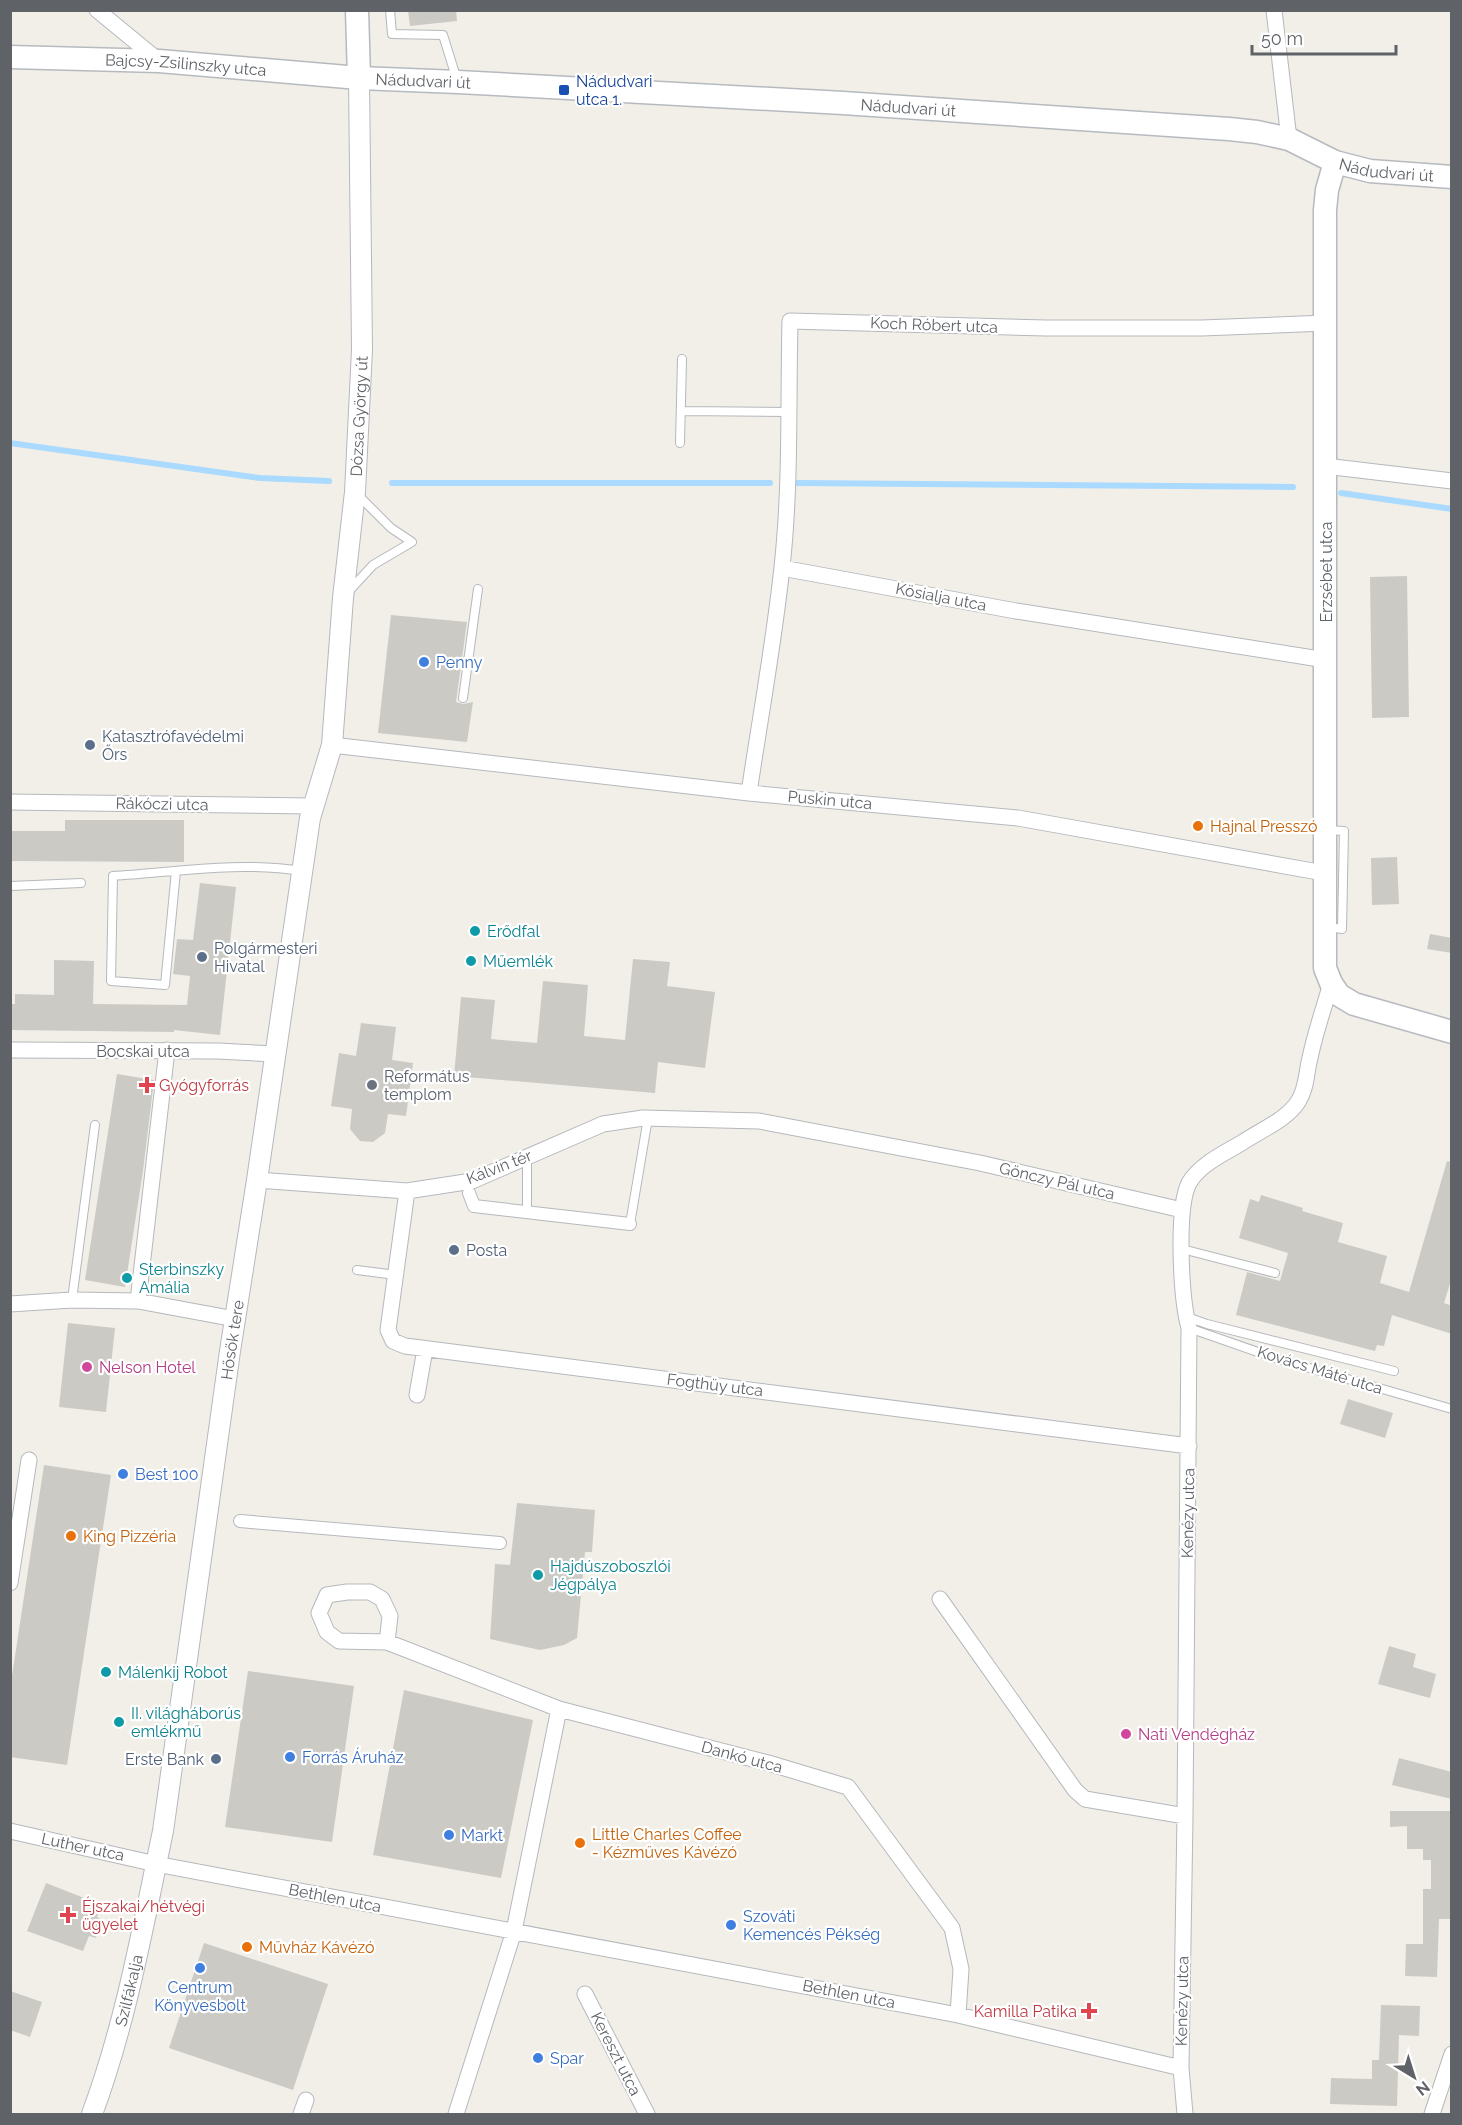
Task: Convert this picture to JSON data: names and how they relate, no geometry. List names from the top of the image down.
{
  "streets": {
    "main road": [
      "Bajcsy-Zsilinszky utca",
      "Nádudvari út",
      "Dózsa György út",
      "Erzsébet utca"
    ],
    "street": [
      "Koch Róbert utca",
      "Kösialja utca",
      "Puskin utca",
      "Rákóczi utca",
      "Bocskai utca",
      "Kálvin tér",
      "Gönczy Pál utca",
      "Hősök tere",
      "Fogthüy utca",
      "Kenézy utca",
      "Dankó utca",
      "Luther utca",
      "Bethlen utca",
      "Szilfákalja",
      "Kereszt utca"
    ],
    "lane": ["Kovács Máté utca"]
  },
  "crossings": [
    ["Bajcsy-Zsilinszky utca", "Nádudvari út"],
    ["Bajcsy-Zsilinszky utca", "Dózsa György út"],
    ["Nádudvari út", "Dózsa György út"],
    ["Nádudvari út", "Erzsébet utca"],
    ["Koch Róbert utca", "Erzsébet utca"],
    ["Koch Róbert utca", "Kösialja utca"],
    ["Dózsa György út", "Puskin utca"],
    ["Dózsa György út", "Rákóczi utca"],
    ["Dózsa György út", "Hősök tere"],
    ["Erzsébet utca", "Kösialja utca"],
    ["Erzsébet utca", "Puskin utca"],
    ["Rákóczi utca", "Hősök tere"],
    ["Bocskai utca", "Hősök tere"],
    ["Kálvin tér", "Gönczy Pál utca"],
    ["Kálvin tér", "Hősök tere"],
    ["Kálvin tér", "Fogthüy utca"],
    ["Gönczy Pál utca", "Kenézy utca"],
    ["Hősök tere", "Luther utca"],
    ["Hősök tere", "Bethlen utca"],
    ["Hősök tere", "Szilfákalja"],
    ["Kovács Máté utca", "Kenézy utca"],
    ["Fogthüy utca", "Kenézy utca"],
    ["Kenézy utca", "Bethlen utca"],
    ["Dankó utca", "Bethlen utca"],
    ["Luther utca", "Bethlen utca"],
    ["Luther utca", "Szilfákalja"],
    ["Bethlen utca", "Szilfákalja"]
  ],
  "places": {
    "transit": ["Nádudvari utca 1."],
    "other": [
      "Penny",
      "Katasztrófavédelmi Őrs",
      "Hajnal Presszó",
      "Erődfal",
      "Polgármesteri Hivatal",
      "Műemlék",
      "Református templom",
      "Posta",
      "Sterbinszky Amália",
      "Nelson Hotel",
      "Best 100",
      "King Pizzéria",
      "Hajdúszoboszlói Jégpálya",
      "Málenkij Robot",
      "II. világháborús emlékmű",
      "Nati Vendégház",
      "Forrás Áruház",
      "Erste Bank",
      "Markt",
      "Little Charles Coffee - Kézműves Kávézó",
      "Szováti Kemencés Pékség",
      "Művház Kávézó",
      "Centrum Könyvesbolt",
      "Spar"
    ],
    "health": ["Gyógyforrás", "Éjszakai/hétvégi ügyelet", "Kamilla Patika"]
  },
  "scale_bar": "50 m",
  "north": "bottom right"
}
